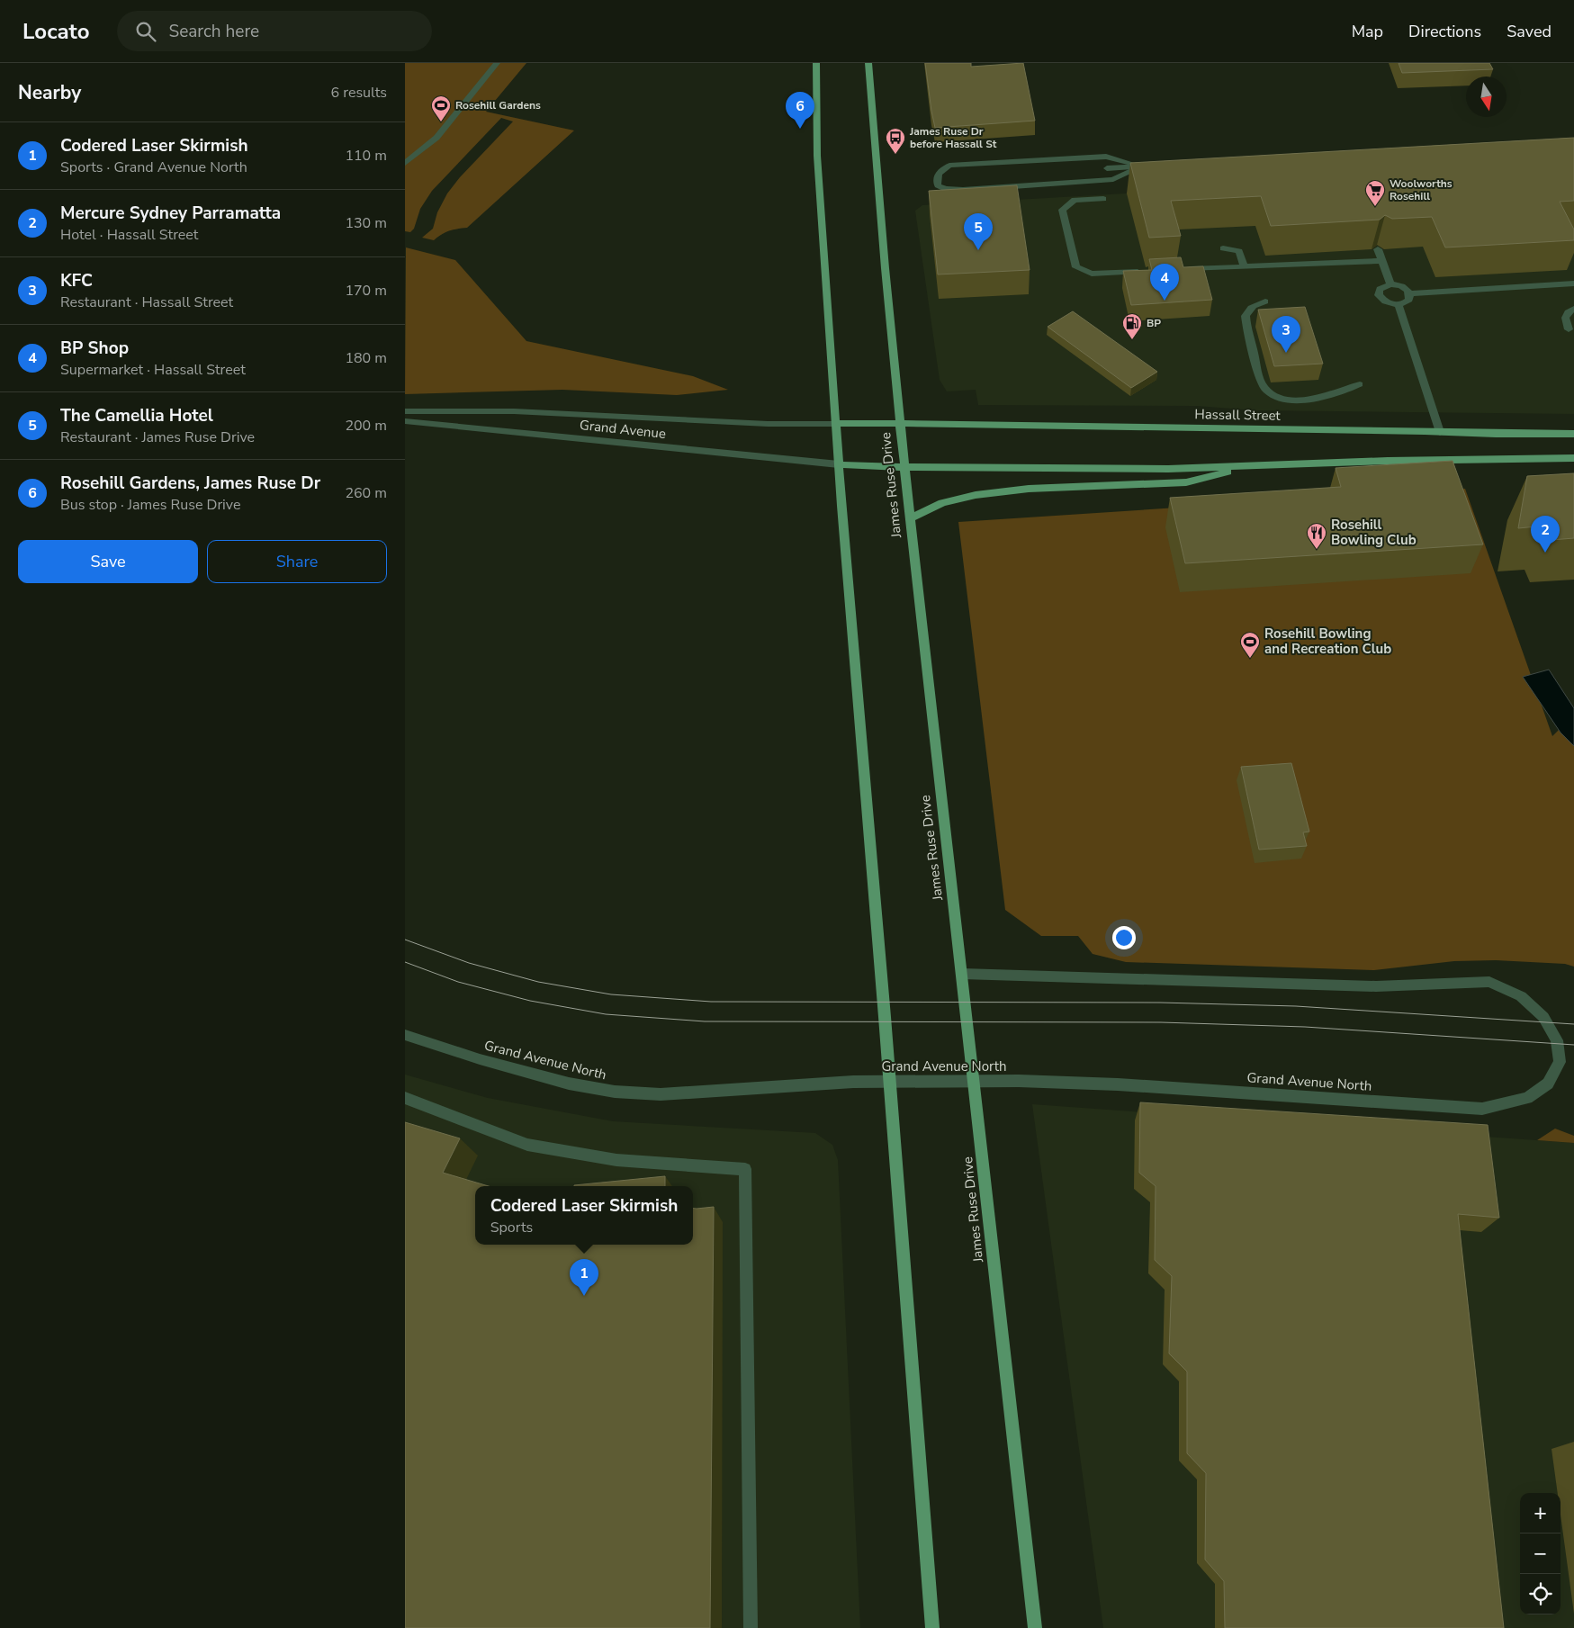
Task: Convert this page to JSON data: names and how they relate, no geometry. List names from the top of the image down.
{
  "streets": {
    "main road": ["Hassall Street", "James Ruse Drive"],
    "street": ["Grand Avenue", "Grand Avenue North"]
  },
  "crossings": [
    ["Hassall Street", "Grand Avenue"],
    ["Hassall Street", "James Ruse Drive"],
    ["James Ruse Drive", "Grand Avenue North"]
  ],
  "places": {
    "sports": ["Rosehill Gardens", "Rosehill Bowling and Recreation Club"],
    "bus stop": ["James Ruse Dr before Hassall St"],
    "supermarket": ["Woolworths Rosehill"],
    "fuel station": ["BP"],
    "restaurant": ["Rosehill Bowling Club"]
  },
  "north": "bottom",
  "page": {
    "header": "Locato",
    "search": "Search here",
    "nav": ["Map", "Directions", "Saved"],
    "heading": ["Nearby", "6 results"],
    "pins": [
      "6",
      "5",
      "4",
      "3",
      "2",
      "1"
    ],
    "list": [
      {
        "mark": "1",
        "name": "Codered Laser Skirmish",
        "note": "Sports · Grand Avenue North",
        "value": "110 m"
      },
      {
        "mark": "2",
        "name": "Mercure Sydney Parramatta",
        "note": "Hotel · Hassall Street",
        "value": "130 m"
      },
      {
        "mark": "3",
        "name": "KFC",
        "note": "Restaurant · Hassall Street",
        "value": "170 m"
      },
      {
        "mark": "4",
        "name": "BP Shop",
        "note": "Supermarket · Hassall Street",
        "value": "180 m"
      },
      {
        "mark": "5",
        "name": "The Camellia Hotel",
        "note": "Restaurant · James Ruse Drive",
        "value": "200 m"
      },
      {
        "mark": "6",
        "name": "Rosehill Gardens, James Ruse Dr",
        "note": "Bus stop · James Ruse Drive",
        "value": "260 m"
      }
    ],
    "buttons": ["Save", "Share"],
    "popup": ["Codered Laser Skirmish", "Sports"],
    "map_buttons": ["+", "−"]
  }
}
